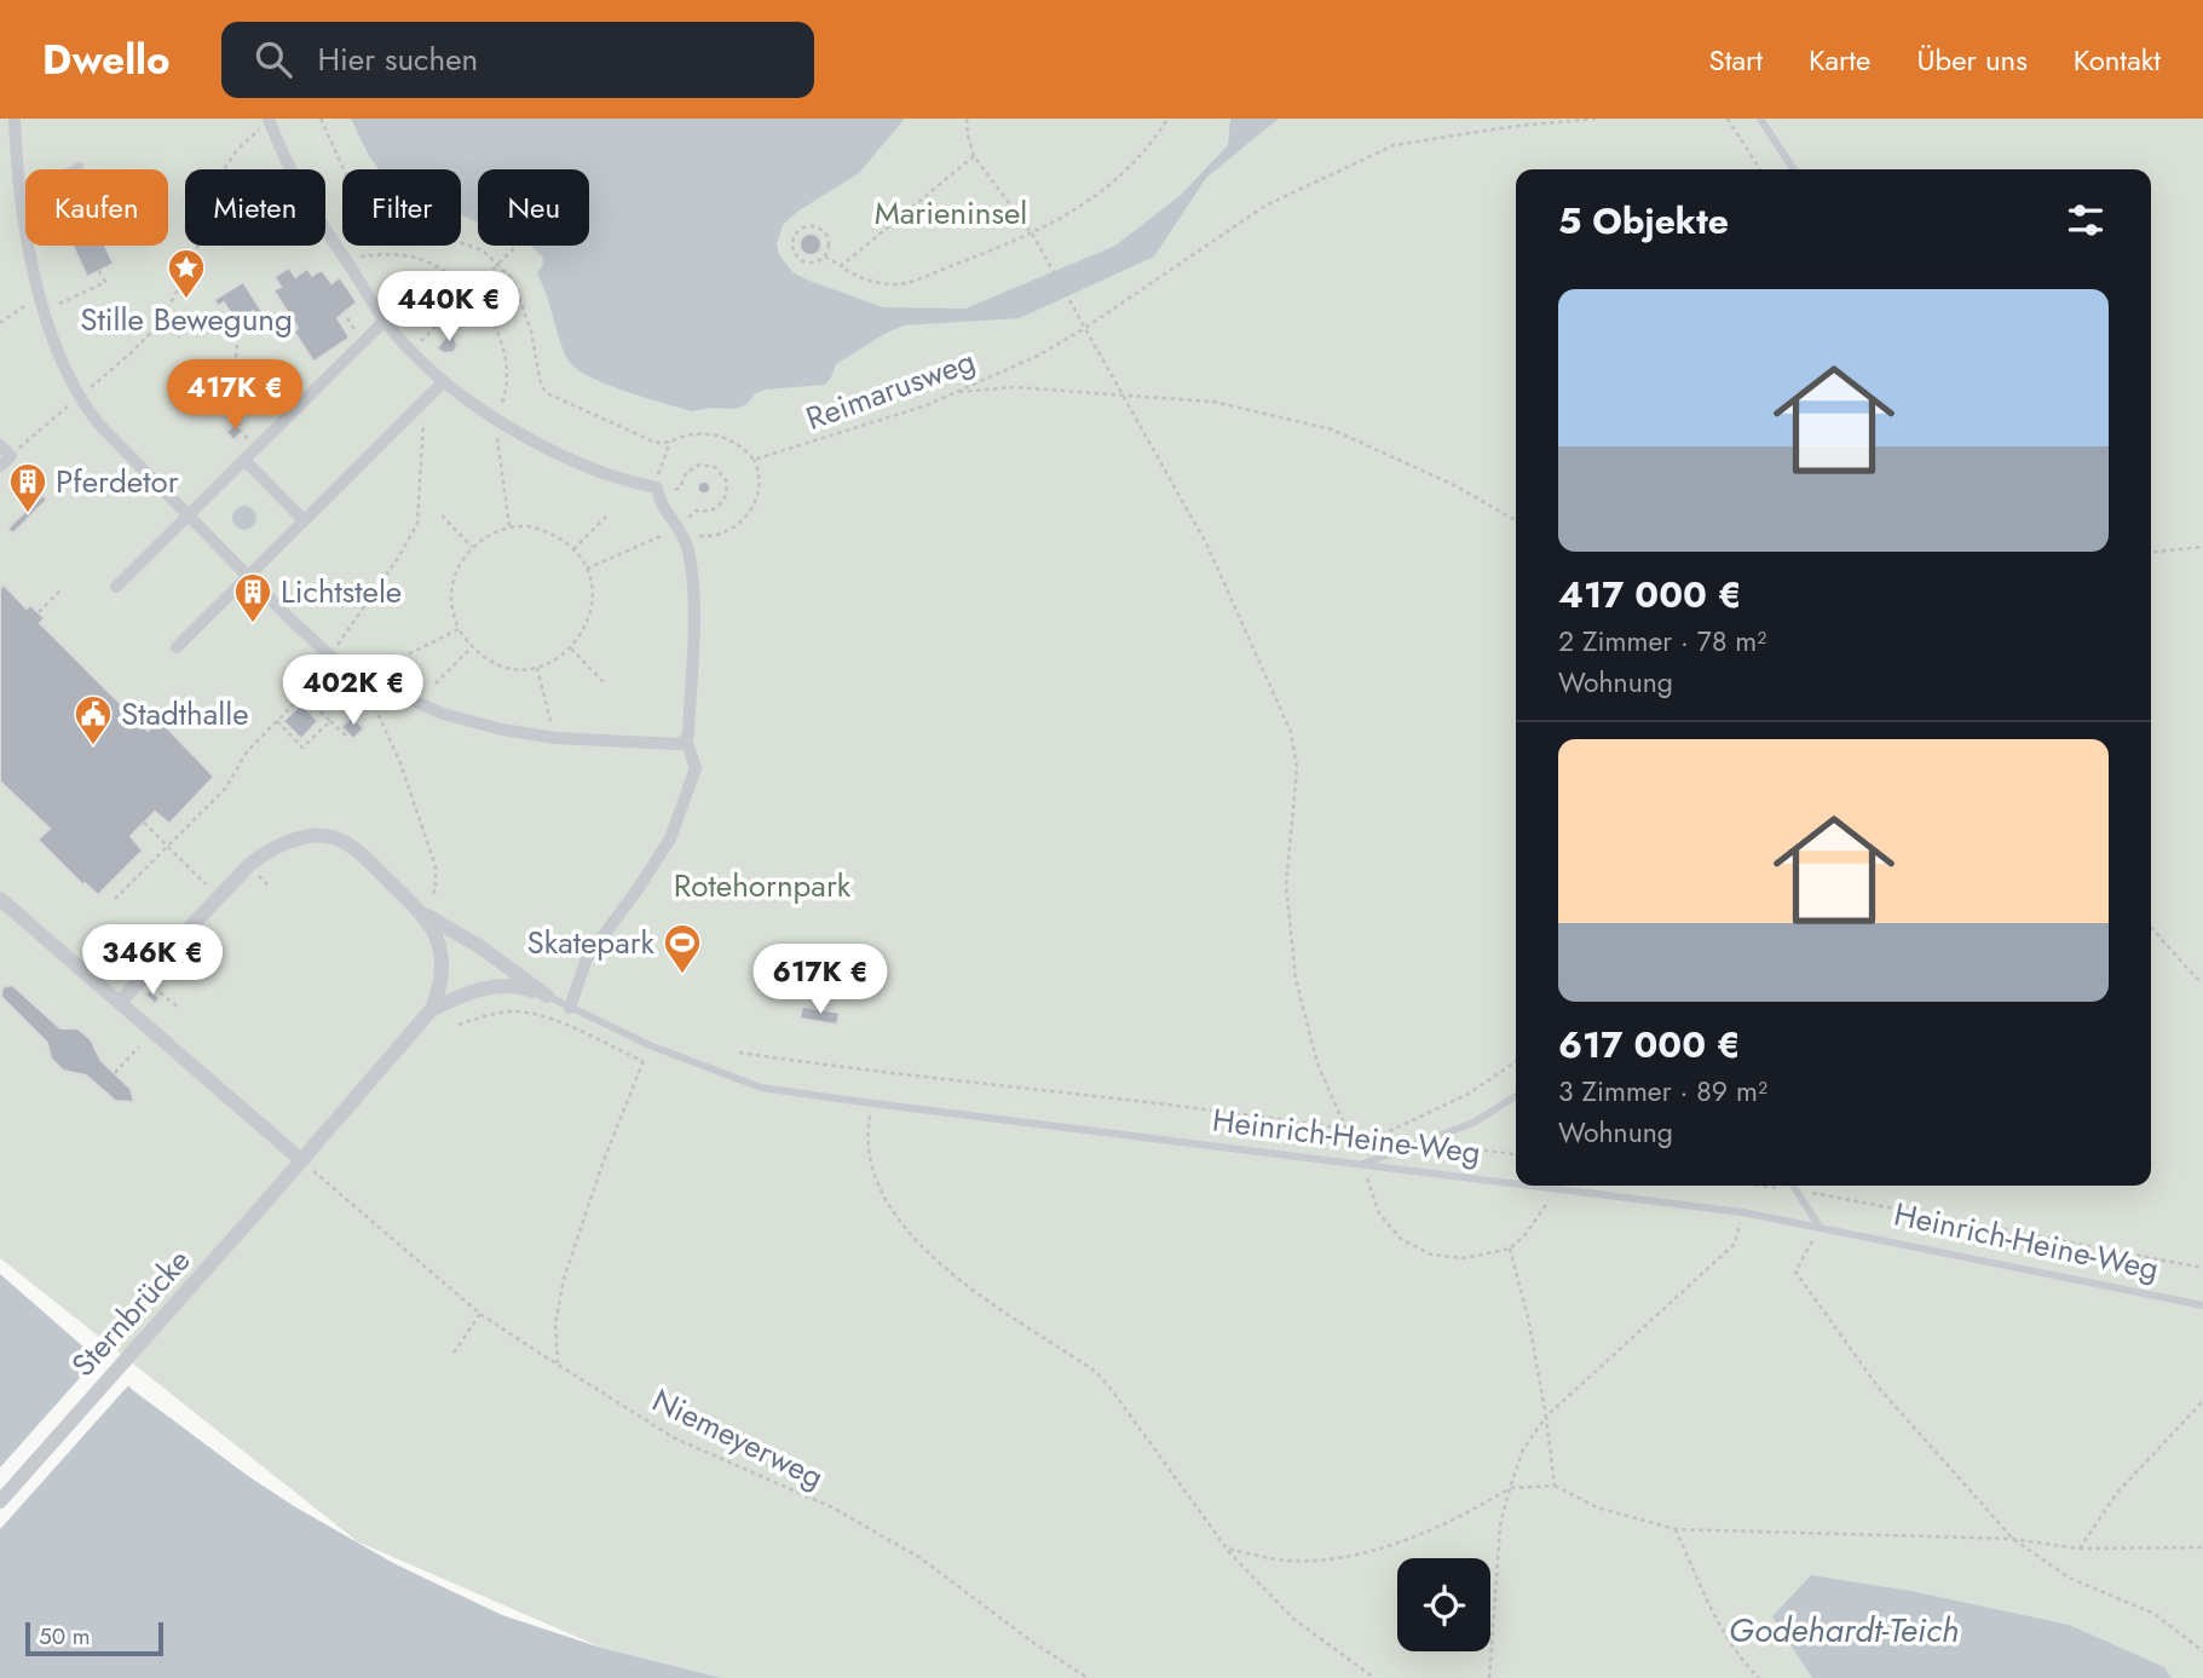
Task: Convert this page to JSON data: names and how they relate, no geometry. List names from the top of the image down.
{
  "streets": {
    "street": ["Heinrich-Heine-Weg", "Sternbrücke"],
    "path": ["Reimarusweg", "Niemeyerweg"]
  },
  "crossings": [
    ["Heinrich-Heine-Weg", "Sternbrücke"],
    ["Sternbrücke", "Niemeyerweg"]
  ],
  "water": ["Godehardt-Teich"],
  "parks": ["Marieninsel", "Rotehornpark"],
  "places": {
    "place": ["Stille Bewegung"],
    "building": ["Pferdetor", "Lichtstele"],
    "public building": ["Stadthalle"],
    "sports": ["Skatepark"]
  },
  "scale_bar": "50 m",
  "page": {
    "header": "Dwello",
    "search": "Hier suchen",
    "nav": [
      "Start",
      "Karte",
      "Über uns",
      "Kontakt"
    ],
    "chip": [
      "Kaufen",
      "Mieten",
      "Filter",
      "Neu"
    ],
    "heading": "5 Objekte",
    "price": [
      "440K €",
      "417K €",
      "402K €",
      "346K €",
      "617K €"
    ],
    "list": [
      {
        "name": "417 000 €",
        "note": "2 Zimmer · 78 m² · Wohnung"
      },
      {
        "name": "617 000 €",
        "note": "3 Zimmer · 89 m² · Wohnung"
      }
    ],
    "scale": "50 m"
  }
}
